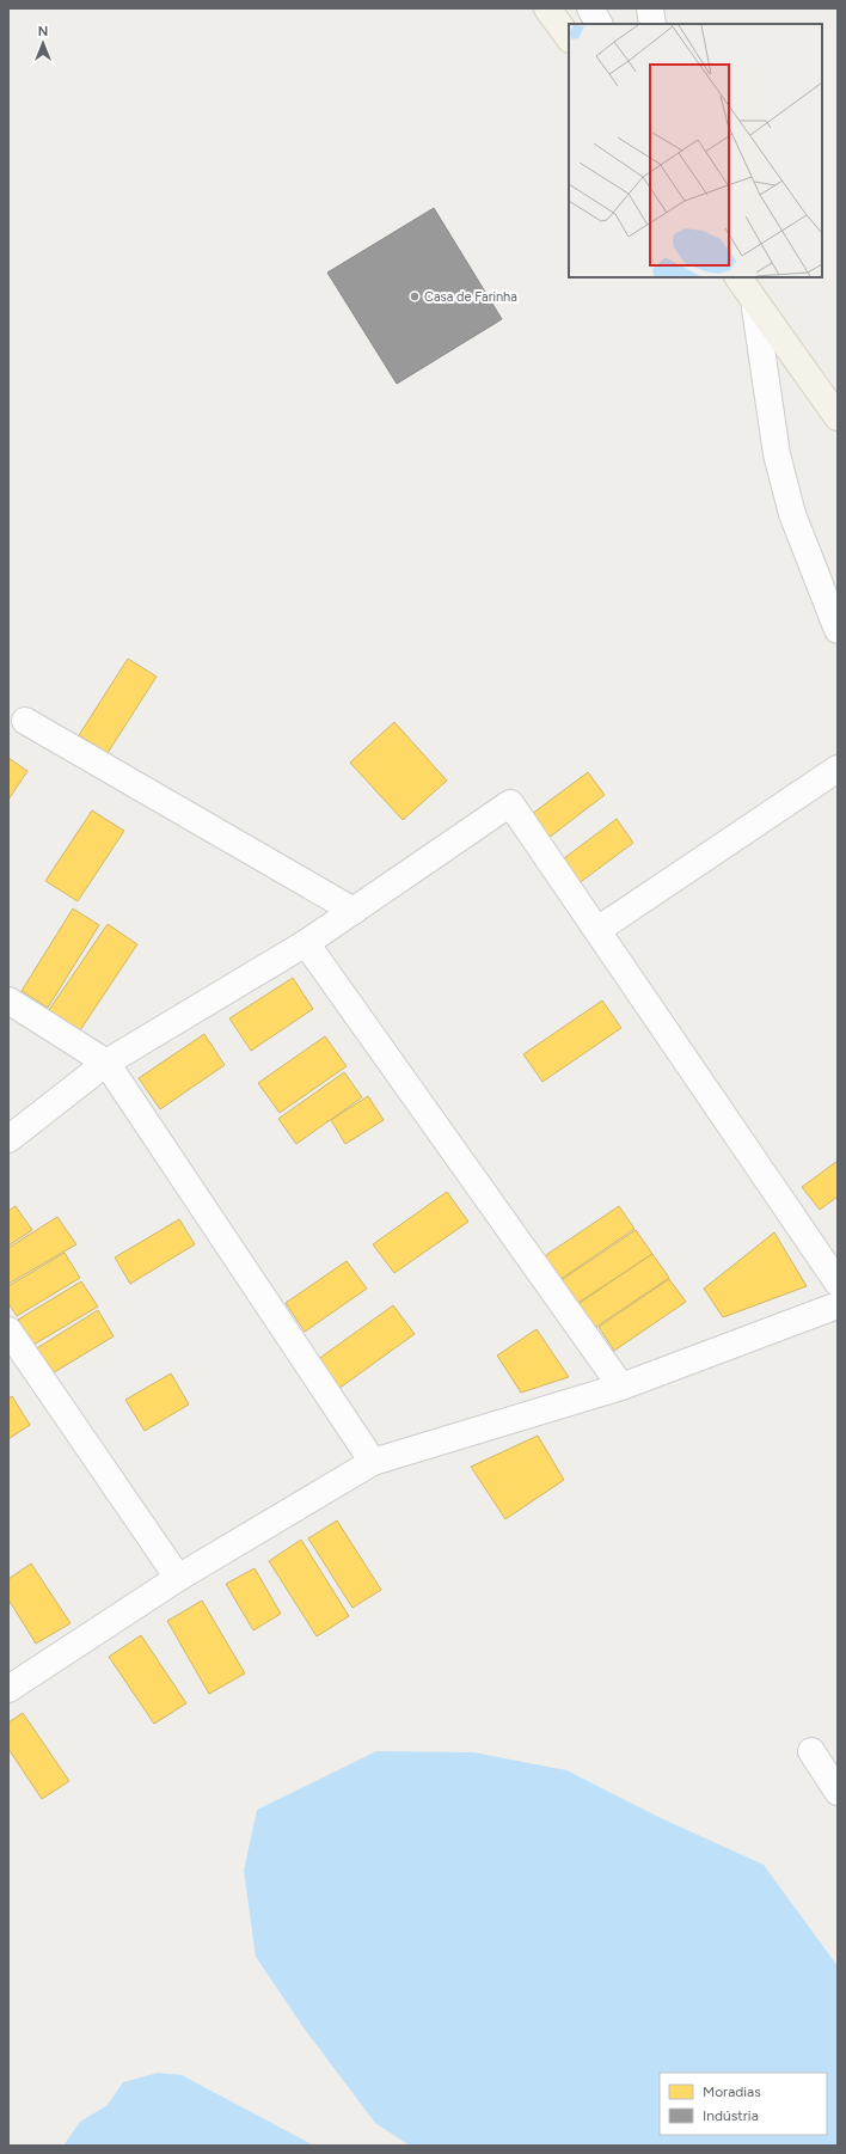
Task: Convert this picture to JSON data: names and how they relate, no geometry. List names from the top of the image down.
{
  "places": ["Casa de Farinha"],
  "legend": ["Moradias", "Indústria"],
  "north": "top"
}
